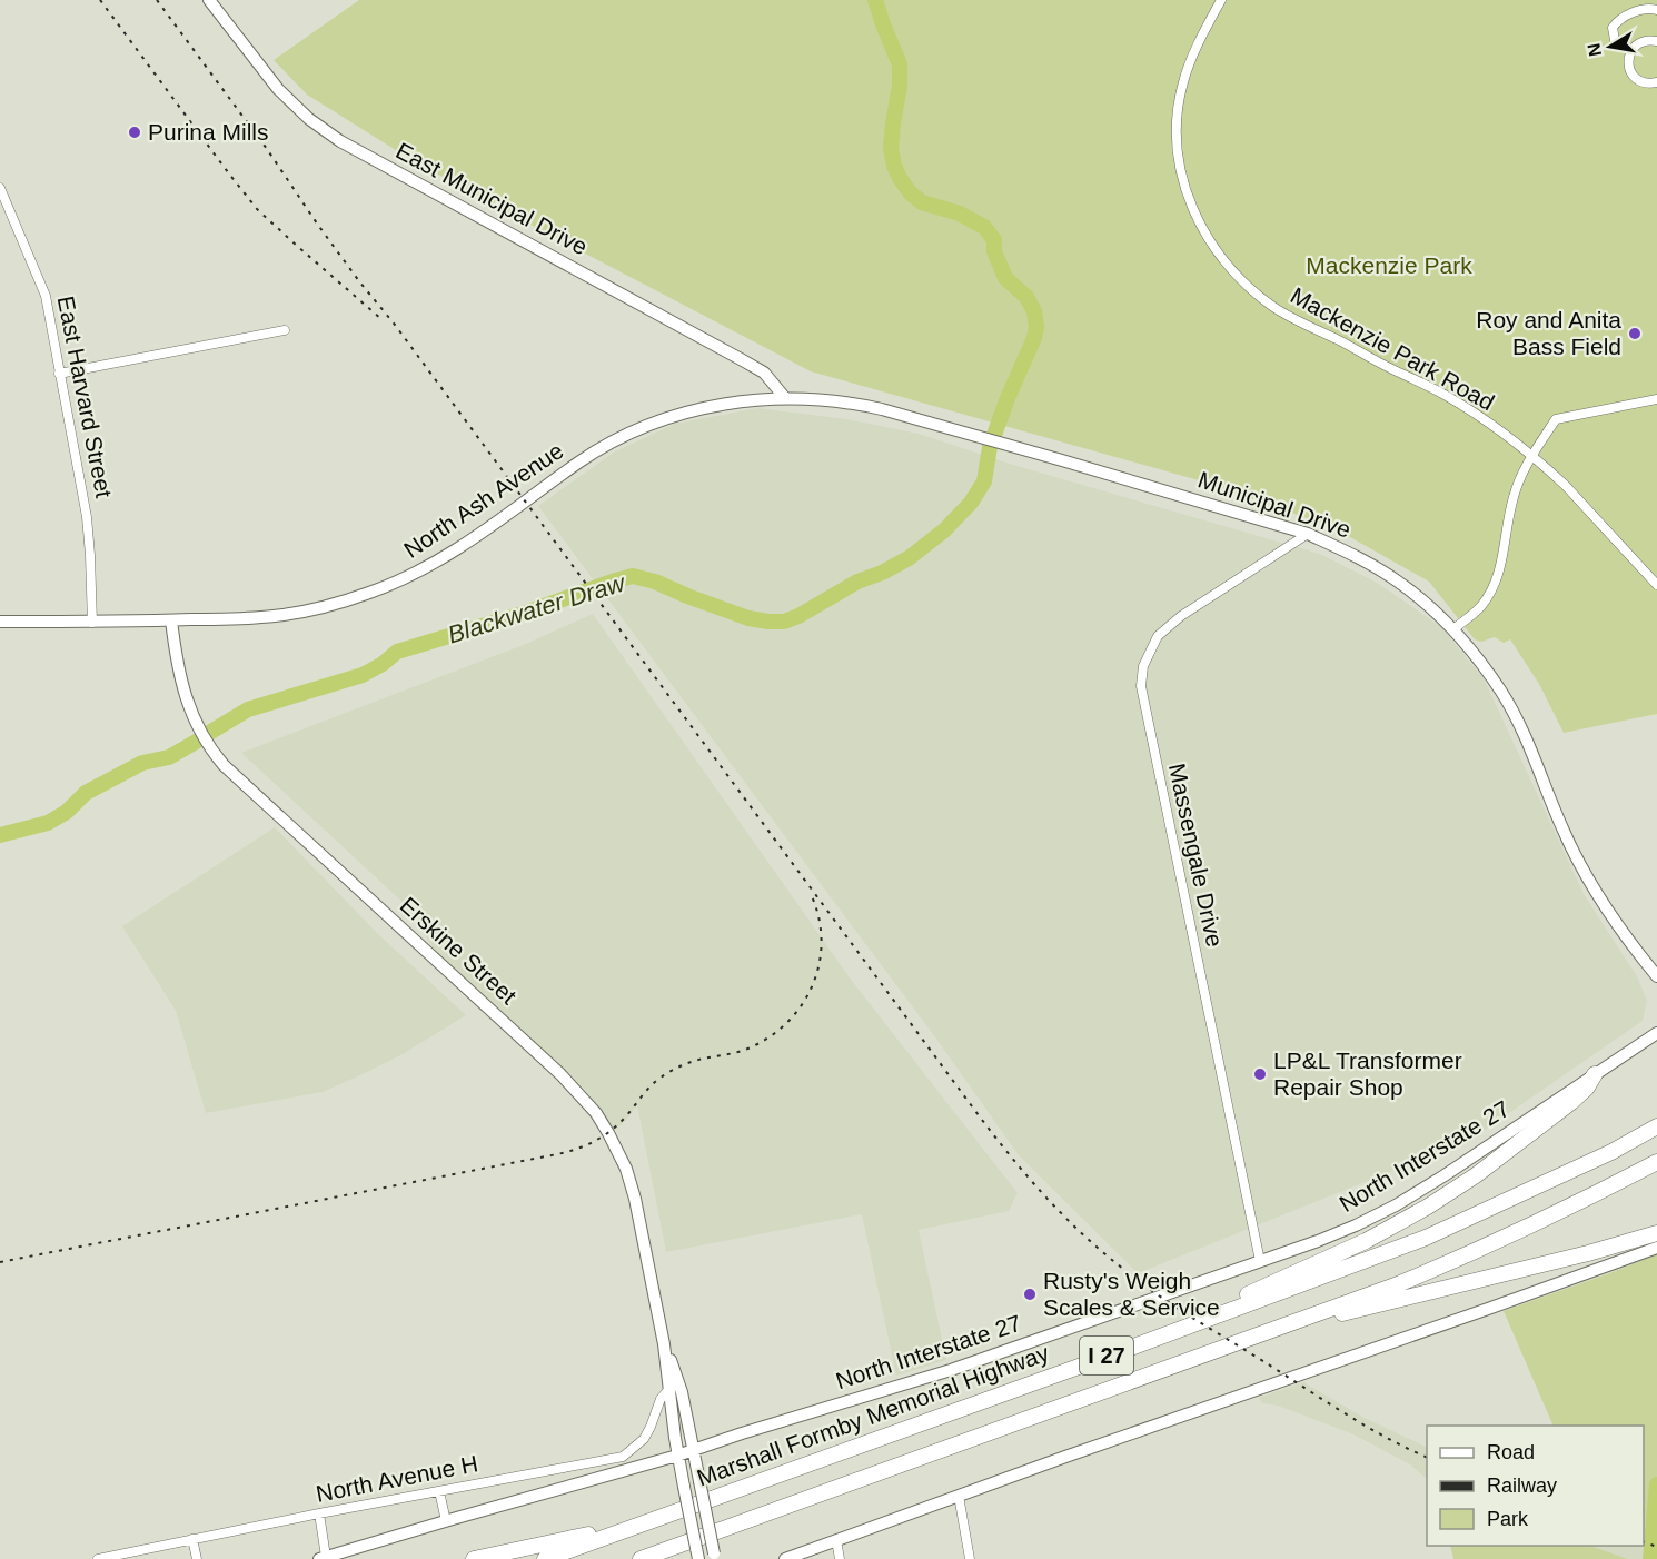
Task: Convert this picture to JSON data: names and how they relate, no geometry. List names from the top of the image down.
{
  "streets": {
    "highway": ["I 27", "Marshall Formby Memorial Highway"],
    "street": [
      "East Municipal Drive",
      "Mackenzie Park Road",
      "East Harvard Street",
      "North Ash Avenue",
      "Municipal Drive",
      "Massengale Drive",
      "Erskine Street",
      "North Interstate 27",
      "North Avenue H"
    ]
  },
  "crossings": [
    ["East Municipal Drive", "North Ash Avenue"],
    ["East Municipal Drive", "Municipal Drive"],
    ["East Harvard Street", "North Ash Avenue"],
    ["North Ash Avenue", "Municipal Drive"],
    ["North Ash Avenue", "Erskine Street"],
    ["Municipal Drive", "Massengale Drive"],
    ["Massengale Drive", "North Interstate 27"],
    ["Erskine Street", "North Interstate 27"],
    ["Erskine Street", "North Avenue H"]
  ],
  "water": ["Blackwater Draw"],
  "parks": ["Mackenzie Park"],
  "places": [
    "Purina Mills",
    "Roy and Anita Bass Field",
    "LP&L Transformer Repair Shop",
    "Rusty's Weigh Scales & Service"
  ],
  "legend": ["Road", "Railway", "Park"],
  "north": "left"
}
